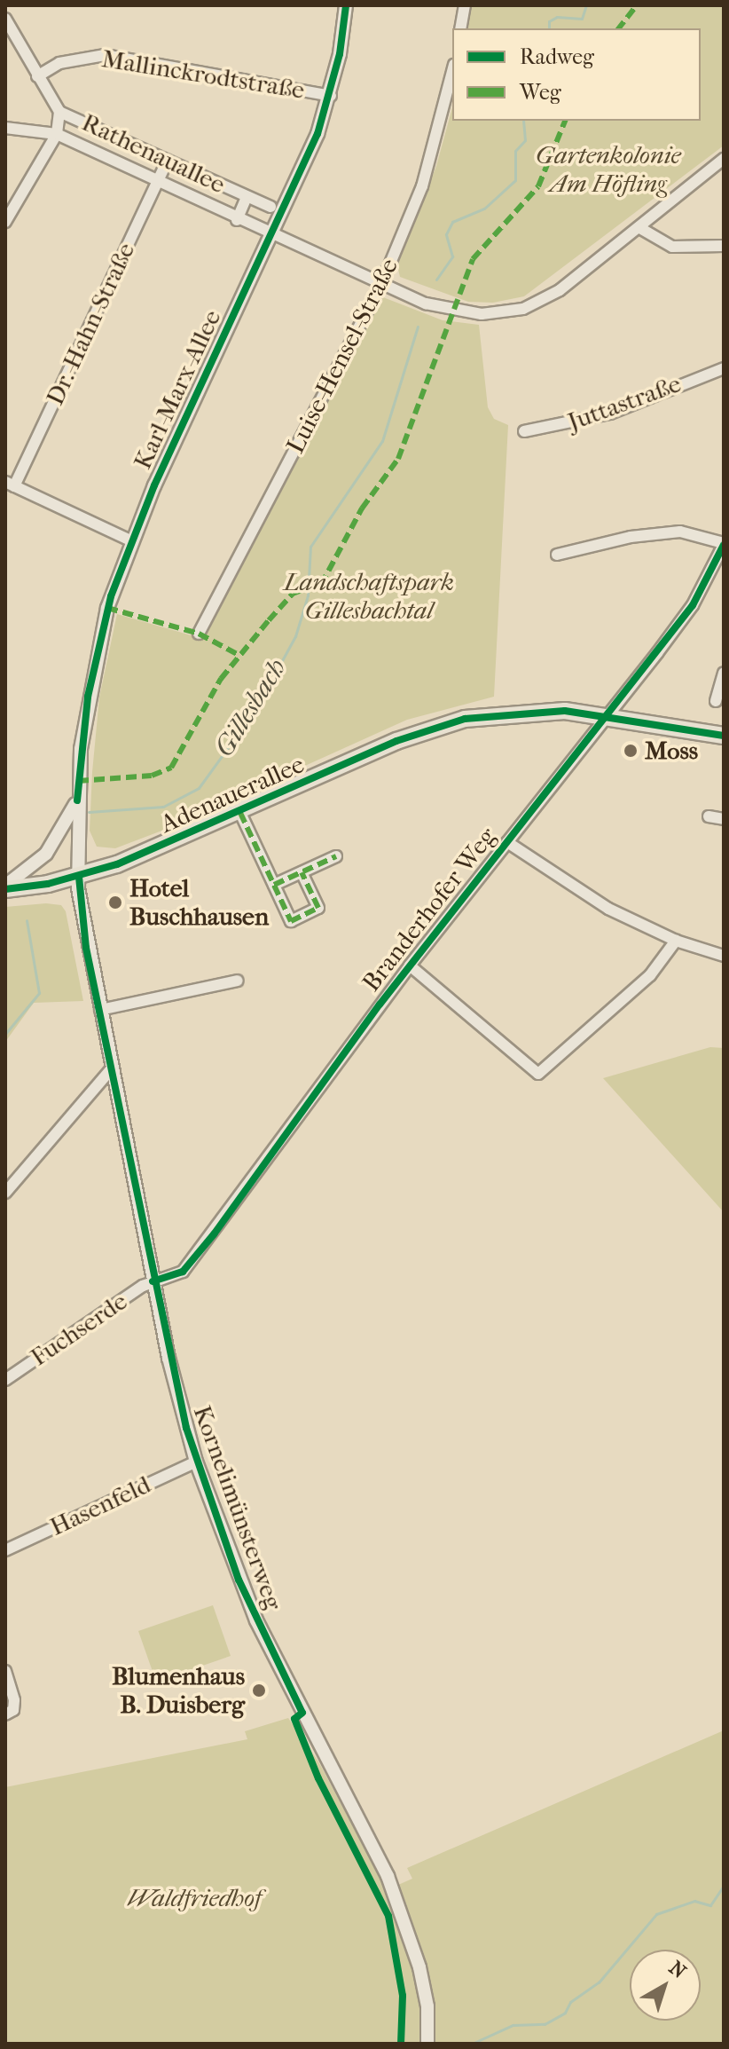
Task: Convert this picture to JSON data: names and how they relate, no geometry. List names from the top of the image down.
{
  "streets": {
    "main road": ["Adenauerallee"],
    "street": [
      "Mallinckrodtstraße",
      "Rathenauallee",
      "Dr.-Hahn-Straße",
      "Luise-Hensel-Straße",
      "Karl-Marx-Allee",
      "Juttastraße",
      "Branderhofer Weg",
      "Fuchserde",
      "Hasenfeld",
      "Kornelimünsterweg"
    ]
  },
  "crossings": [
    ["Mallinckrodtstraße", "Karl-Marx-Allee"],
    ["Rathenauallee", "Dr.-Hahn-Straße"],
    ["Rathenauallee", "Luise-Hensel-Straße"],
    ["Rathenauallee", "Karl-Marx-Allee"],
    ["Karl-Marx-Allee", "Adenauerallee"],
    ["Karl-Marx-Allee", "Kornelimünsterweg"],
    ["Adenauerallee", "Branderhofer Weg"],
    ["Adenauerallee", "Kornelimünsterweg"],
    ["Branderhofer Weg", "Fuchserde"],
    ["Branderhofer Weg", "Kornelimünsterweg"],
    ["Fuchserde", "Kornelimünsterweg"],
    ["Hasenfeld", "Kornelimünsterweg"]
  ],
  "water": ["Gillesbach"],
  "parks": ["Gartenkolonie Am Höfling", "Landschaftspark Gillesbachtal", "Waldfriedhof"],
  "places": ["Moss", "Hotel Buschhausen", "Blumenhaus B. Duisberg"],
  "legend": ["Radweg", "Weg"],
  "north": "top right"
}
